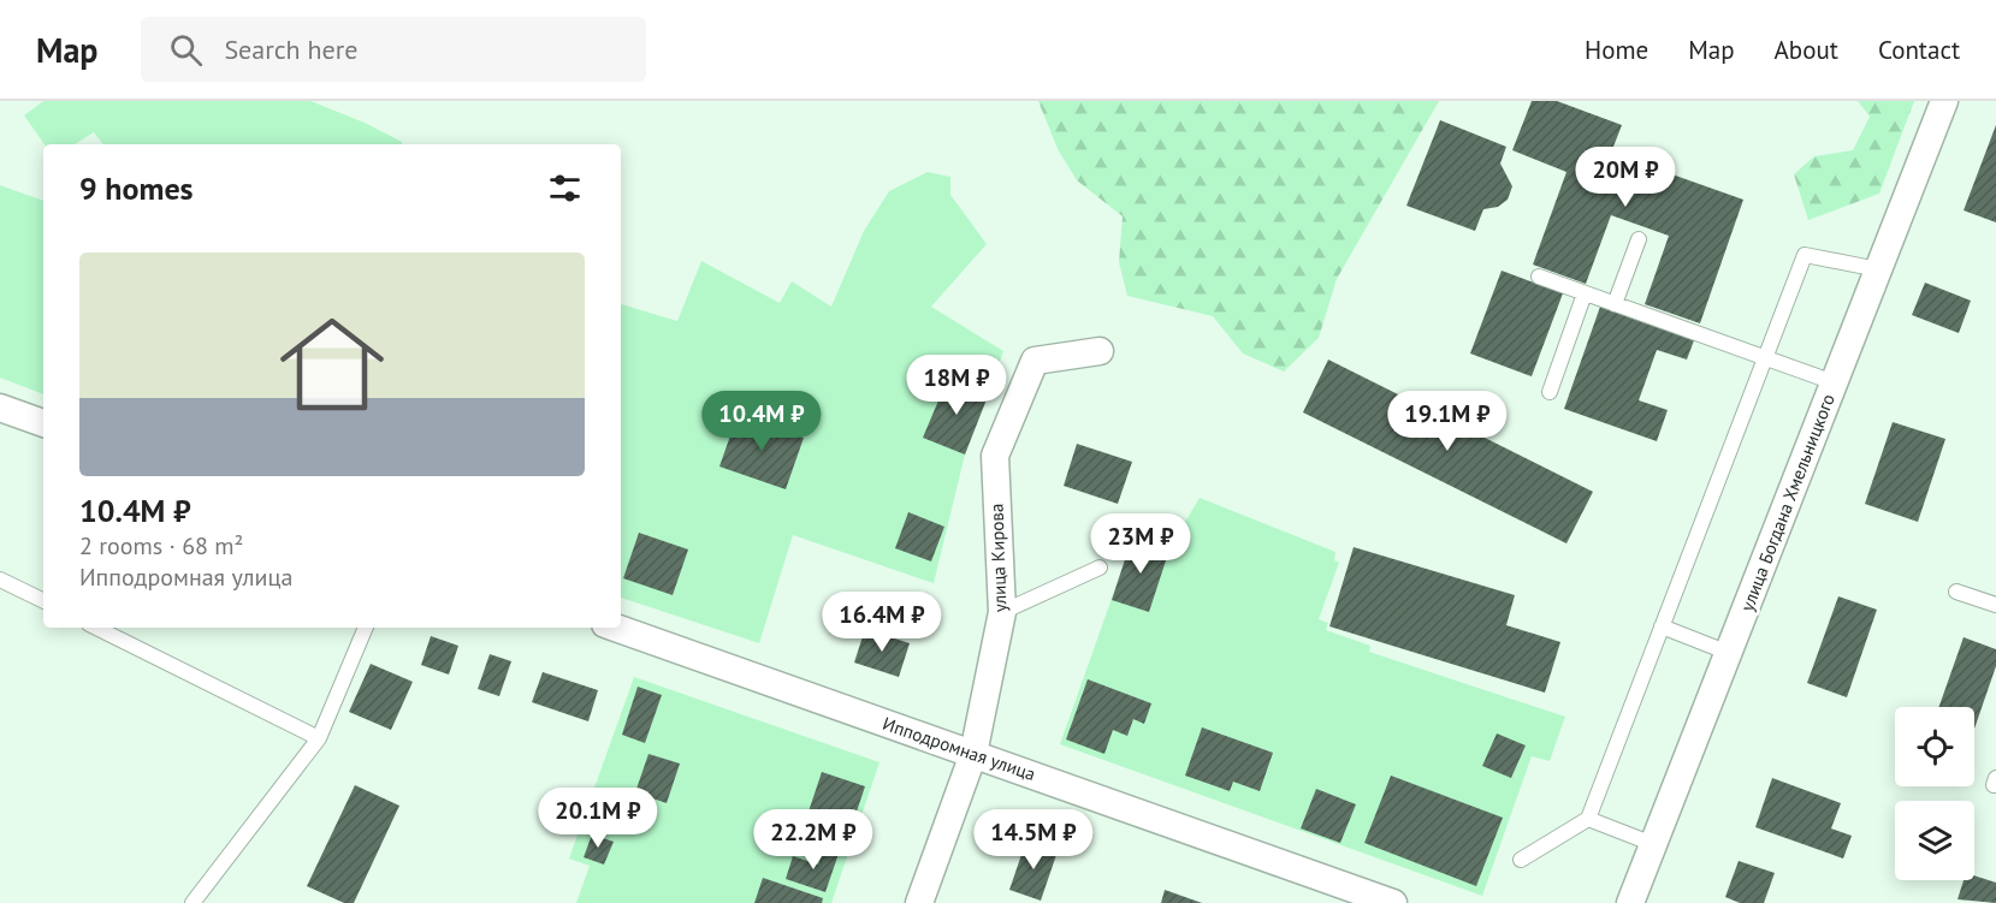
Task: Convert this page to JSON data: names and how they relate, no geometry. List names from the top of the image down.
{
  "streets": {
    "street": ["улица Богдана Хмельницкого", "улица Кирова", "Ипподромная улица"]
  },
  "crossings": [
    ["улица Кирова", "Ипподромная улица"]
  ],
  "page": {
    "header": "Map",
    "search": "Search here",
    "nav": [
      "Home",
      "Map",
      "About",
      "Contact"
    ],
    "heading": "9 homes",
    "price": [
      "20M ₽",
      "18M ₽",
      "10.4M ₽",
      "19.1M ₽",
      "23M ₽",
      "16.4M ₽",
      "20.1M ₽",
      "22.2M ₽",
      "14.5M ₽"
    ],
    "list": [
      {
        "name": "10.4M ₽",
        "note": "2 rooms · 68 m² · Ипподромная улица"
      }
    ]
  }
}
